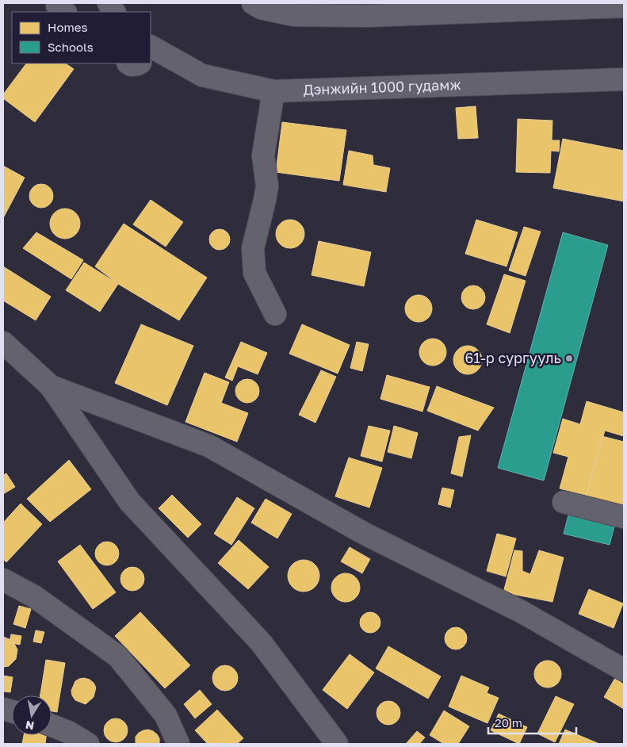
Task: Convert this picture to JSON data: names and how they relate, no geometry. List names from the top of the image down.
{
  "streets": {
    "street": ["Дэнжийн 1000 гудамж"]
  },
  "places": ["61-р сургууль"],
  "legend": ["Homes", "Schools"],
  "scale_bar": "20 m",
  "north": "bottom"
}
